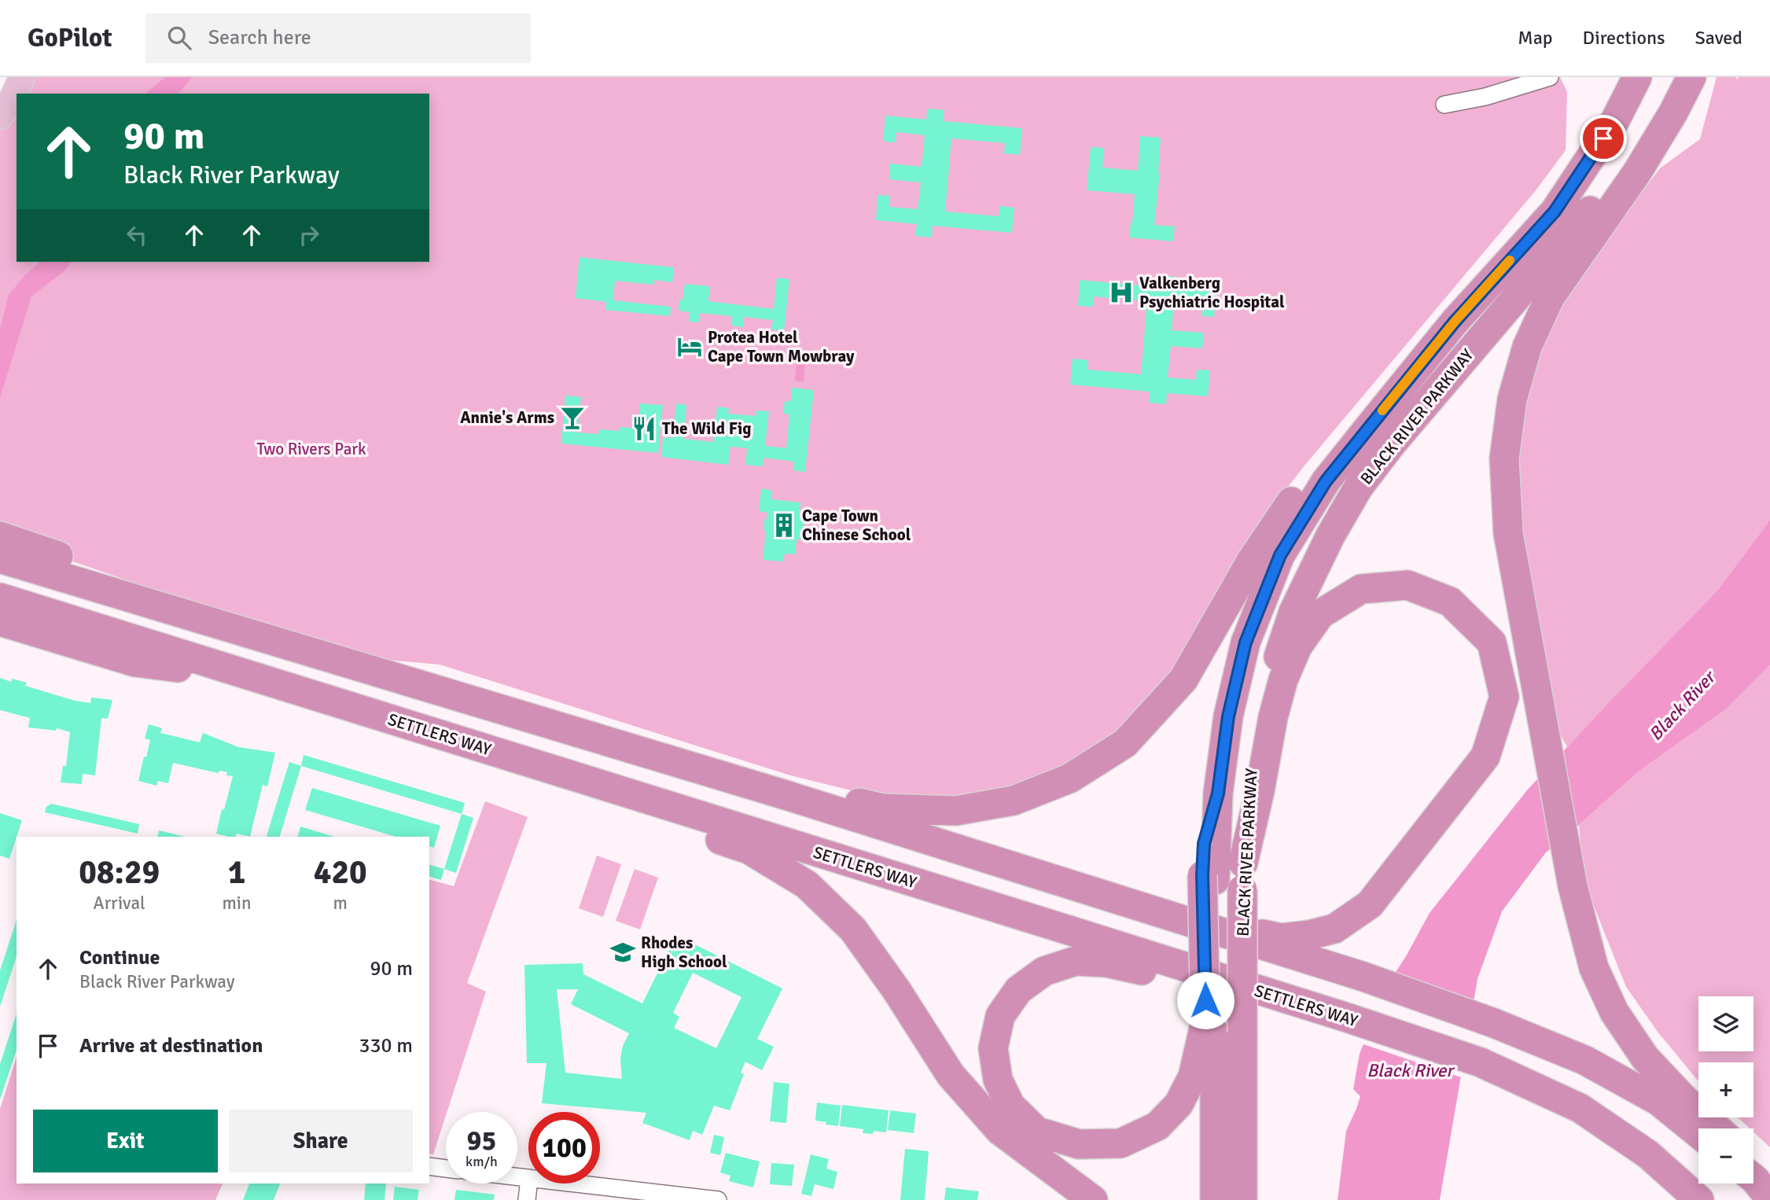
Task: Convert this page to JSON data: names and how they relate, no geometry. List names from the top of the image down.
{
  "streets": {
    "highway": ["BLACK RIVER PARKWAY", "SETTLERS WAY"]
  },
  "water": ["Black River"],
  "parks": ["Two Rivers Park"],
  "places": {
    "hospital": ["Valkenberg Psychiatric Hospital"],
    "hotel": ["Protea Hotel Cape Town Mowbray"],
    "bar": ["Annie's Arms"],
    "restaurant": ["The Wild Fig"],
    "building": ["Cape Town Chinese School"],
    "school or university": ["Rhodes High School"]
  },
  "page": {
    "header": "GoPilot",
    "search": "Search here",
    "nav": ["Map", "Directions", "Saved"],
    "turn": ["90 m", "Black River Parkway"],
    "eta": [
      "08:29",
      "Arrival",
      "1",
      "min",
      "420",
      "m"
    ],
    "list": [
      {
        "name": "Continue",
        "note": "Black River Parkway",
        "value": "90 m"
      },
      {
        "name": "Arrive at destination",
        "value": "330 m"
      }
    ],
    "map_buttons": ["+", "−"],
    "buttons": ["Exit", "Share"],
    "speed": "95 km/h",
    "limit": "100"
  }
}
